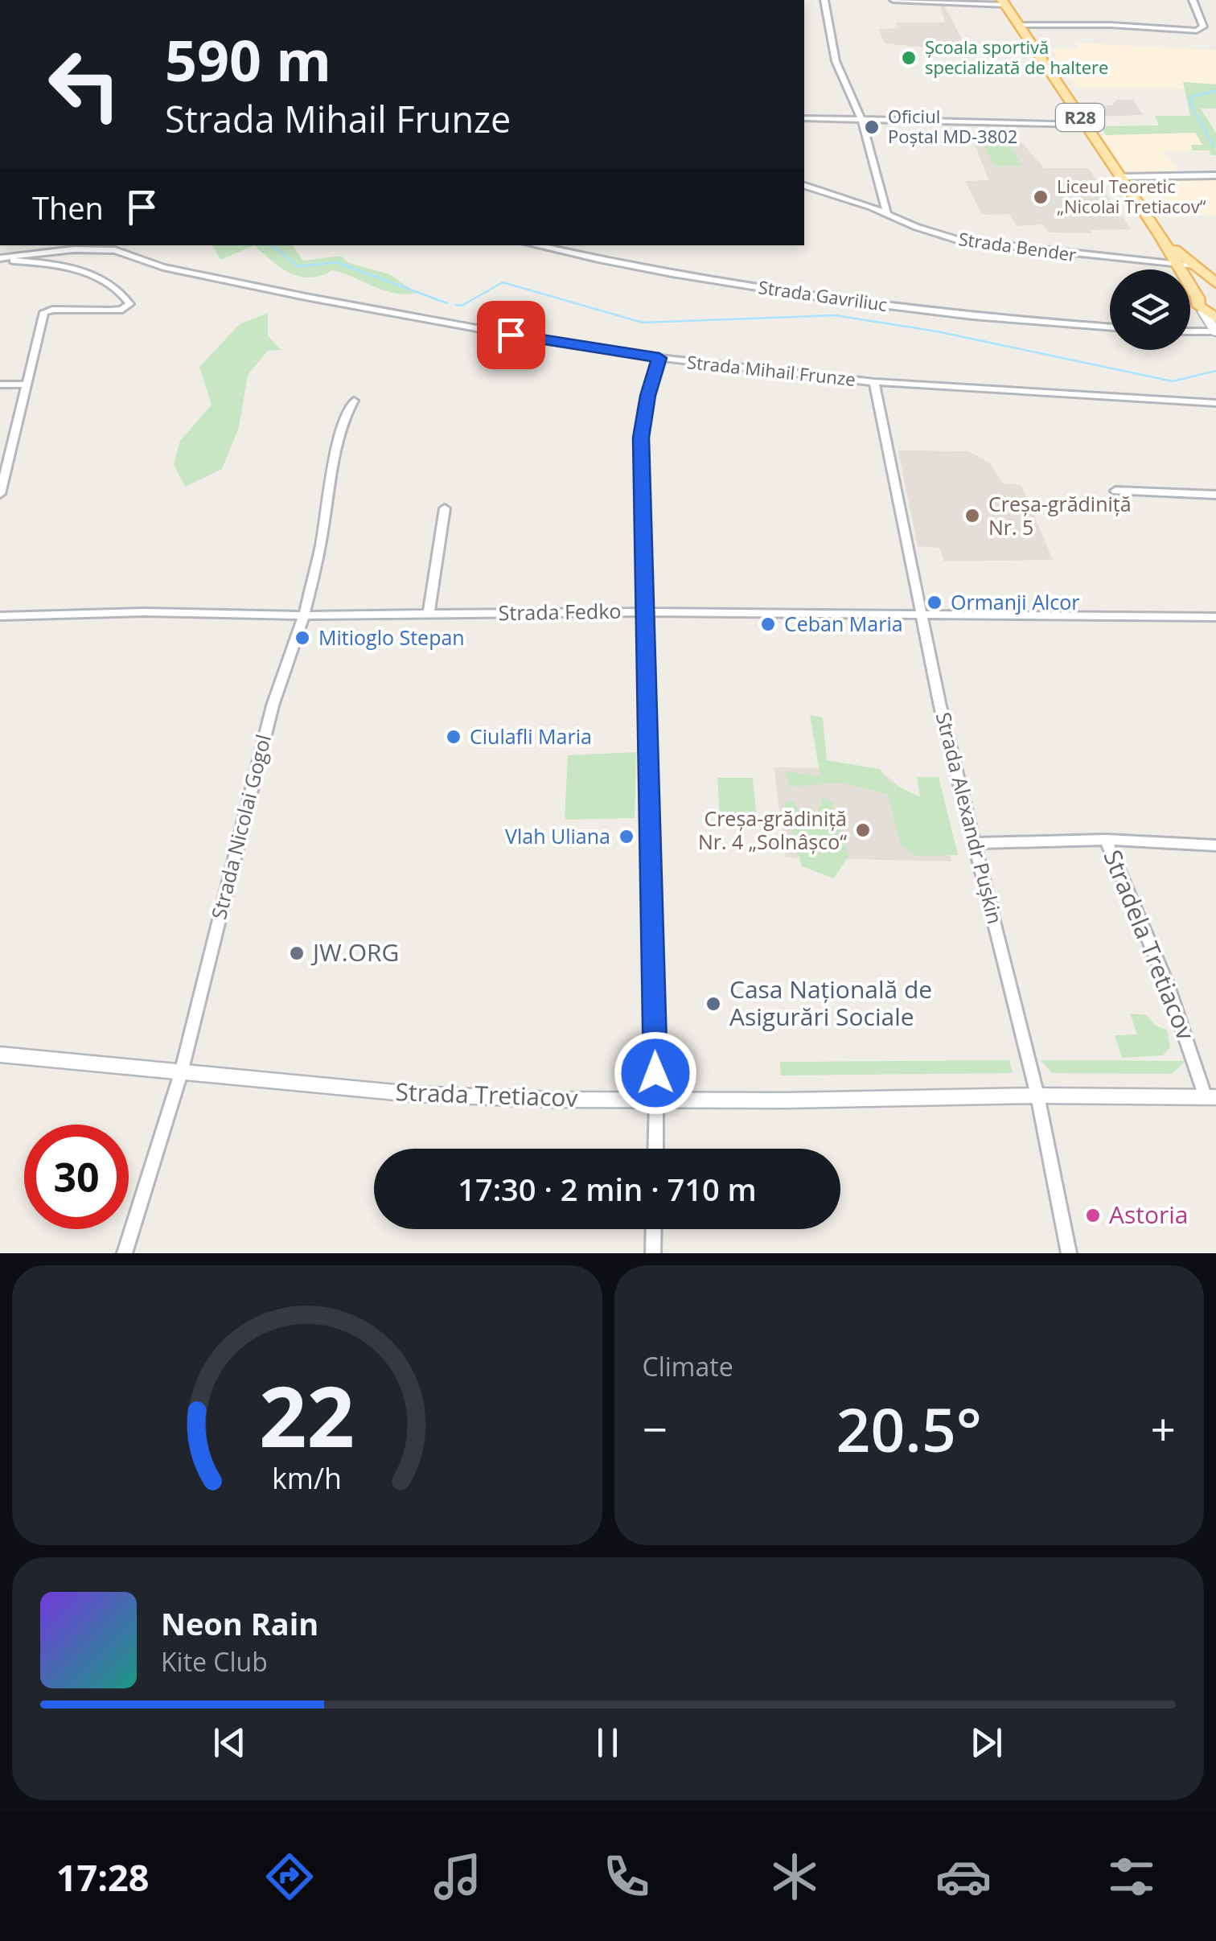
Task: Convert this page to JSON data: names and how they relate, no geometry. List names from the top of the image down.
{
  "streets": {
    "main road": ["R28"],
    "street": [
      "Strada Bender",
      "Strada Gavriliuc",
      "Strada Mihail Frunze",
      "Strada Fedko",
      "Strada Alexandr Pușkin",
      "Strada Nicolai Gogol",
      "Stradela Tretiacov",
      "Strada Tretiacov"
    ]
  },
  "crossings": [
    ["R28", "Strada Bender"],
    ["Strada Mihail Frunze", "Strada Alexandr Pușkin"],
    ["Strada Fedko", "Strada Alexandr Pușkin"],
    ["Strada Fedko", "Strada Nicolai Gogol"],
    ["Strada Alexandr Pușkin", "Strada Tretiacov"],
    ["Strada Nicolai Gogol", "Strada Tretiacov"],
    ["Stradela Tretiacov", "Strada Tretiacov"]
  ],
  "places": [
    "Școala sportivă specializată de haltere",
    "Oficiul Poștal MD-3802",
    "Liceul Teoretic „Nicolai Tretiacov“",
    "Creșa-grădiniță Nr. 5",
    "Ormanji Alcor",
    "Ceban Maria",
    "Mitioglo Stepan",
    "Ciulafli Maria",
    "Creșa-grădiniță Nr. 4 „Solnâșco“",
    "Vlah Uliana",
    "JW.ORG",
    "Casa Națională de Asigurări Sociale",
    "Astoria"
  ],
  "page": {
    "turn": ["590 m", "Strada Mihail Frunze"],
    "then": "Then",
    "limit": "30",
    "trip": "17:30 · 2 min · 710 m",
    "tile": "Climate",
    "heat": ["−", "20.5°", "+"],
    "song": ["Neon Rain", "Kite Club"],
    "tabs": "17:28",
    "gauge": ["22", "km/h"]
  }
}
